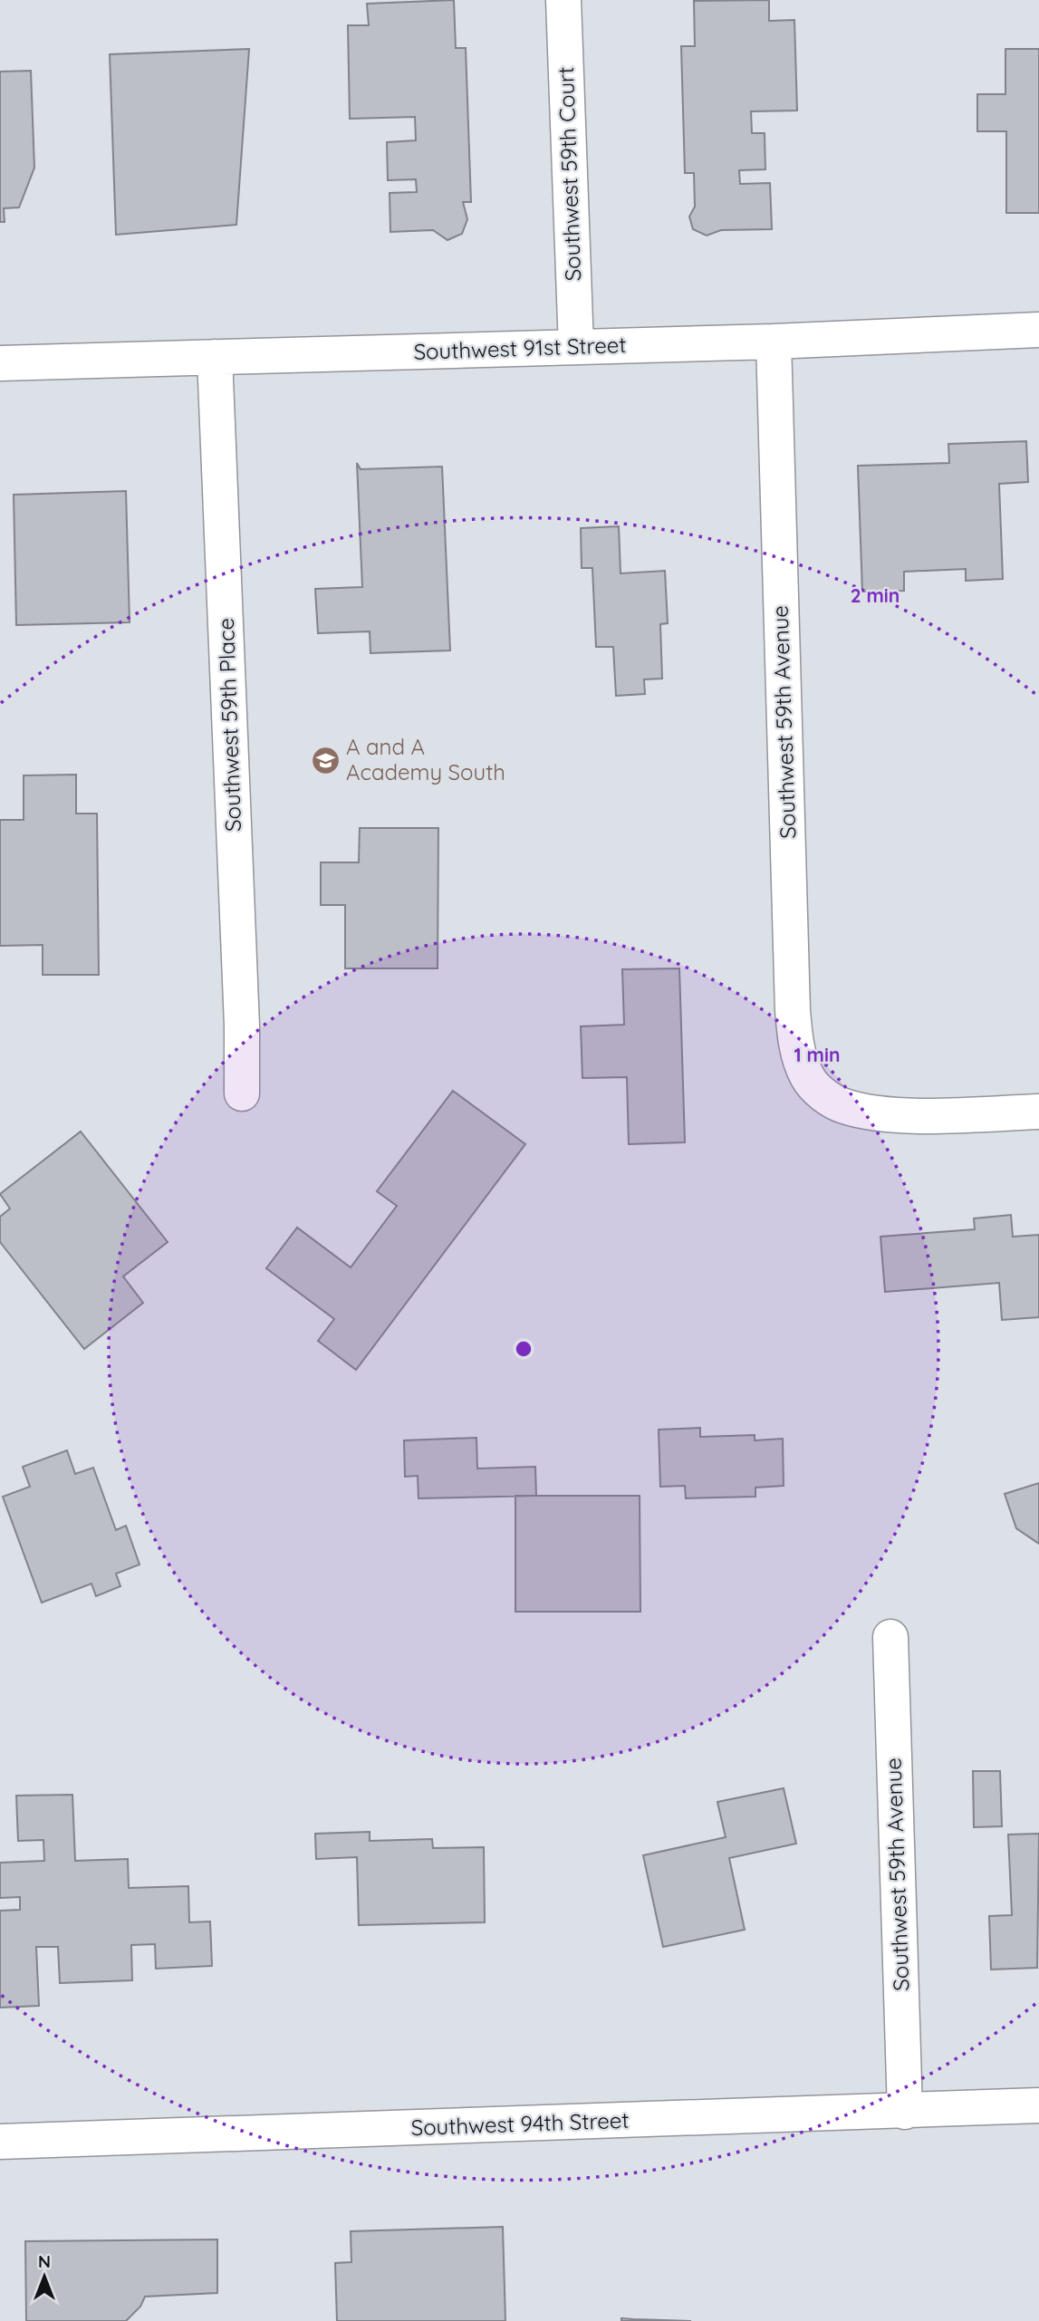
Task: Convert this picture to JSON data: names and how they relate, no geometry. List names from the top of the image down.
{
  "streets": {
    "street": [
      "Southwest 59th Court",
      "Southwest 91st Street",
      "Southwest 59th Avenue",
      "Southwest 59th Place",
      "Southwest 94th Street"
    ]
  },
  "crossings": [
    ["Southwest 59th Court", "Southwest 91st Street"],
    ["Southwest 91st Street", "Southwest 59th Avenue"],
    ["Southwest 91st Street", "Southwest 59th Place"],
    ["Southwest 59th Avenue", "Southwest 94th Street"]
  ],
  "places": {
    "school or university": ["A and A Academy South"]
  },
  "north": "top",
  "rings": ["2 min", "1 min"]
}
